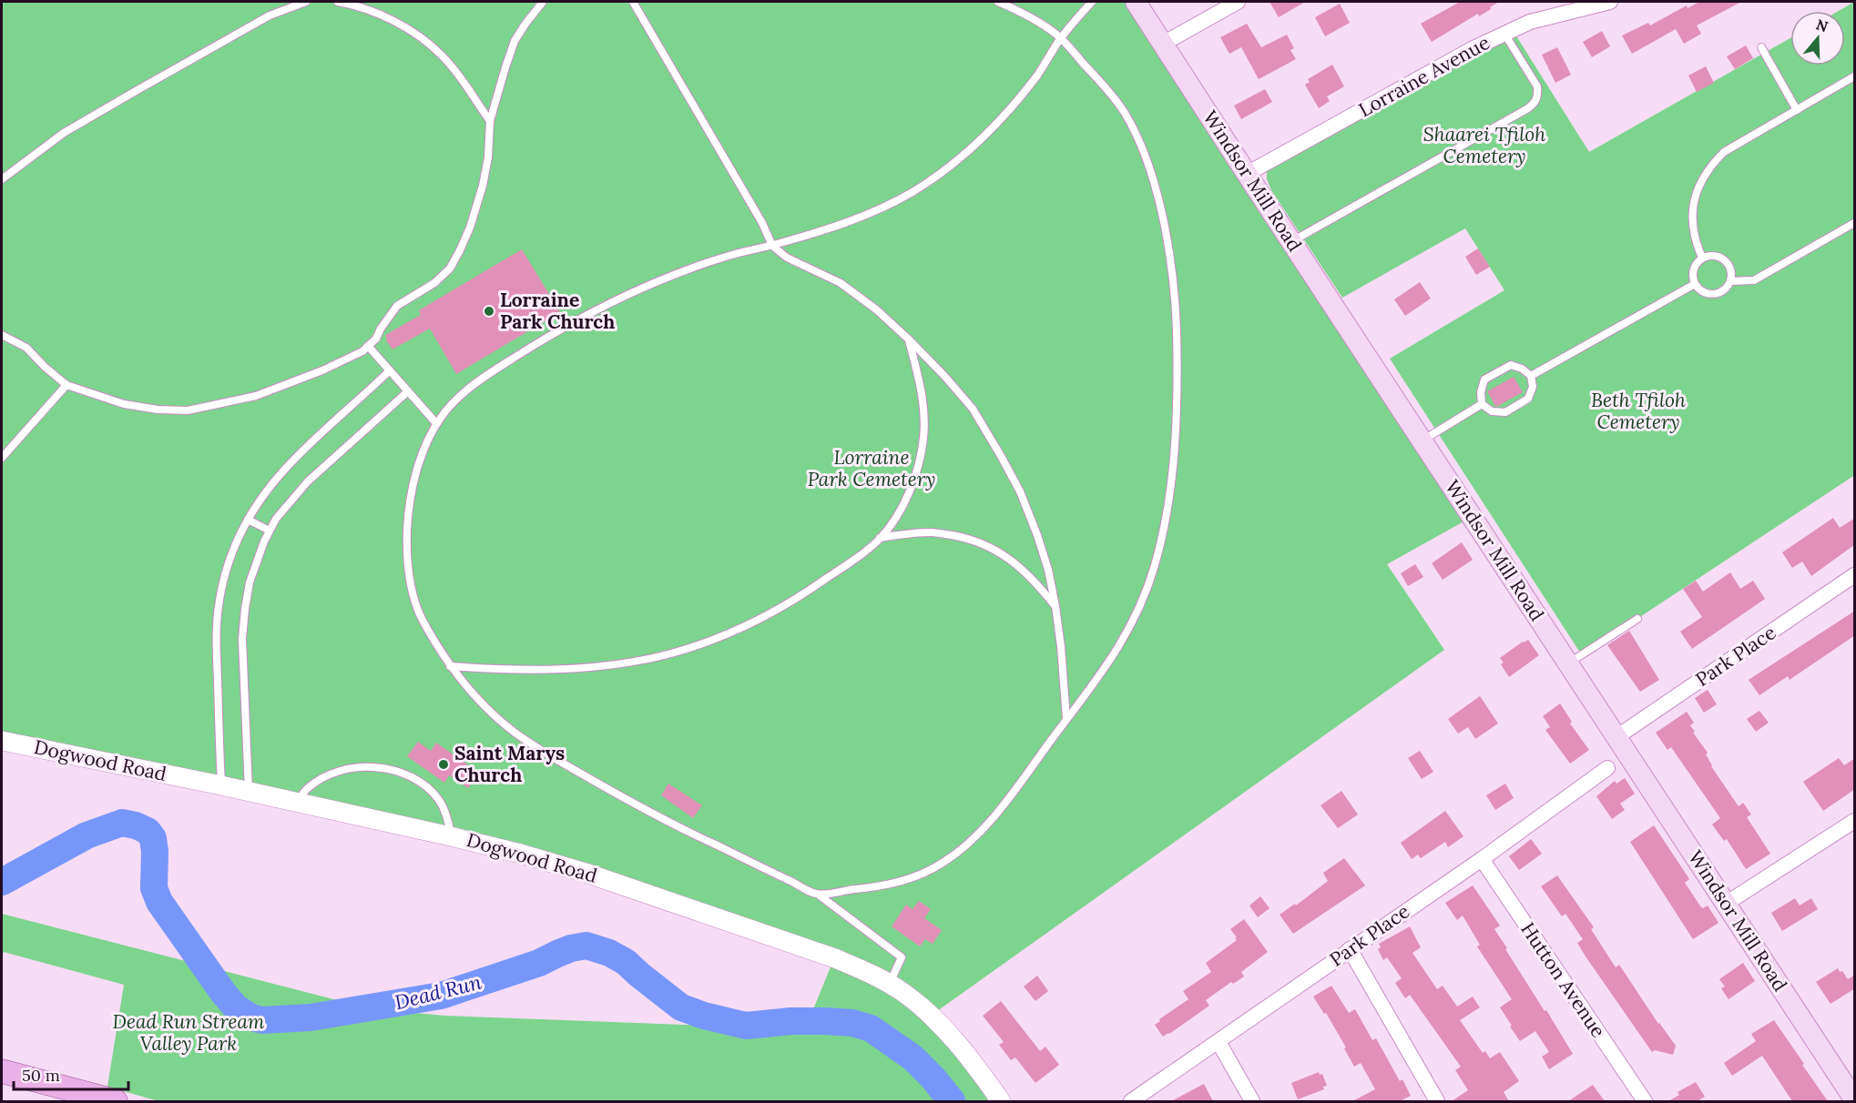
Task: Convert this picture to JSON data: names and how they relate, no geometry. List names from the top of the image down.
{
  "streets": {
    "main road": ["Windsor Mill Road"],
    "street": [
      "Lorraine Avenue",
      "Park Place",
      "Dogwood Road",
      "Hutton Avenue"
    ]
  },
  "crossings": [
    ["Lorraine Avenue", "Windsor Mill Road"],
    ["Windsor Mill Road", "Park Place"],
    ["Park Place", "Hutton Avenue"]
  ],
  "water": ["Dead Run"],
  "parks": [
    "Shaarei Tfiloh Cemetery",
    "Beth Tfiloh Cemetery",
    "Lorraine Park Cemetery",
    "Dead Run Stream Valley Park"
  ],
  "places": ["Lorraine Park Church", "Saint Marys Church"],
  "scale_bar": "50 m",
  "north": "top"
}
